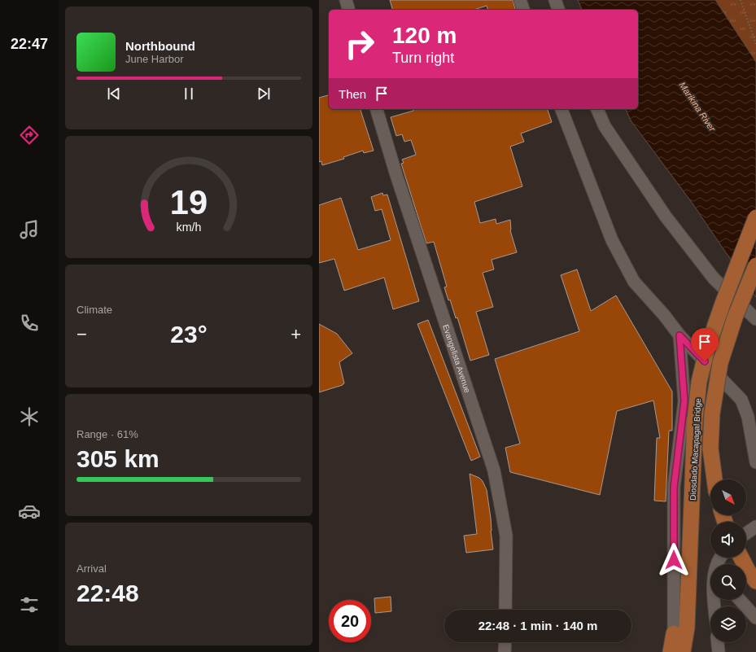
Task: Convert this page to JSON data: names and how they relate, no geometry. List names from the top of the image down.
{
  "streets": {
    "main road": ["Diosdado Macapagal Bridge"],
    "street": ["Evangelista Avenue"]
  },
  "water": ["Marikina River"],
  "north": "bottom right",
  "page": {
    "tabs": "22:47",
    "turn": ["120 m", "Turn right"],
    "song": ["Northbound", "June Harbor"],
    "then": "Then",
    "tile": [
      "Climate",
      ["Range · 61%", "305 km"],
      ["Arrival", "22:48"]
    ],
    "heat": ["−", "23°", "+"],
    "limit": "20",
    "trip": "22:48 · 1 min · 140 m",
    "gauge": ["19", "km/h"]
  }
}
